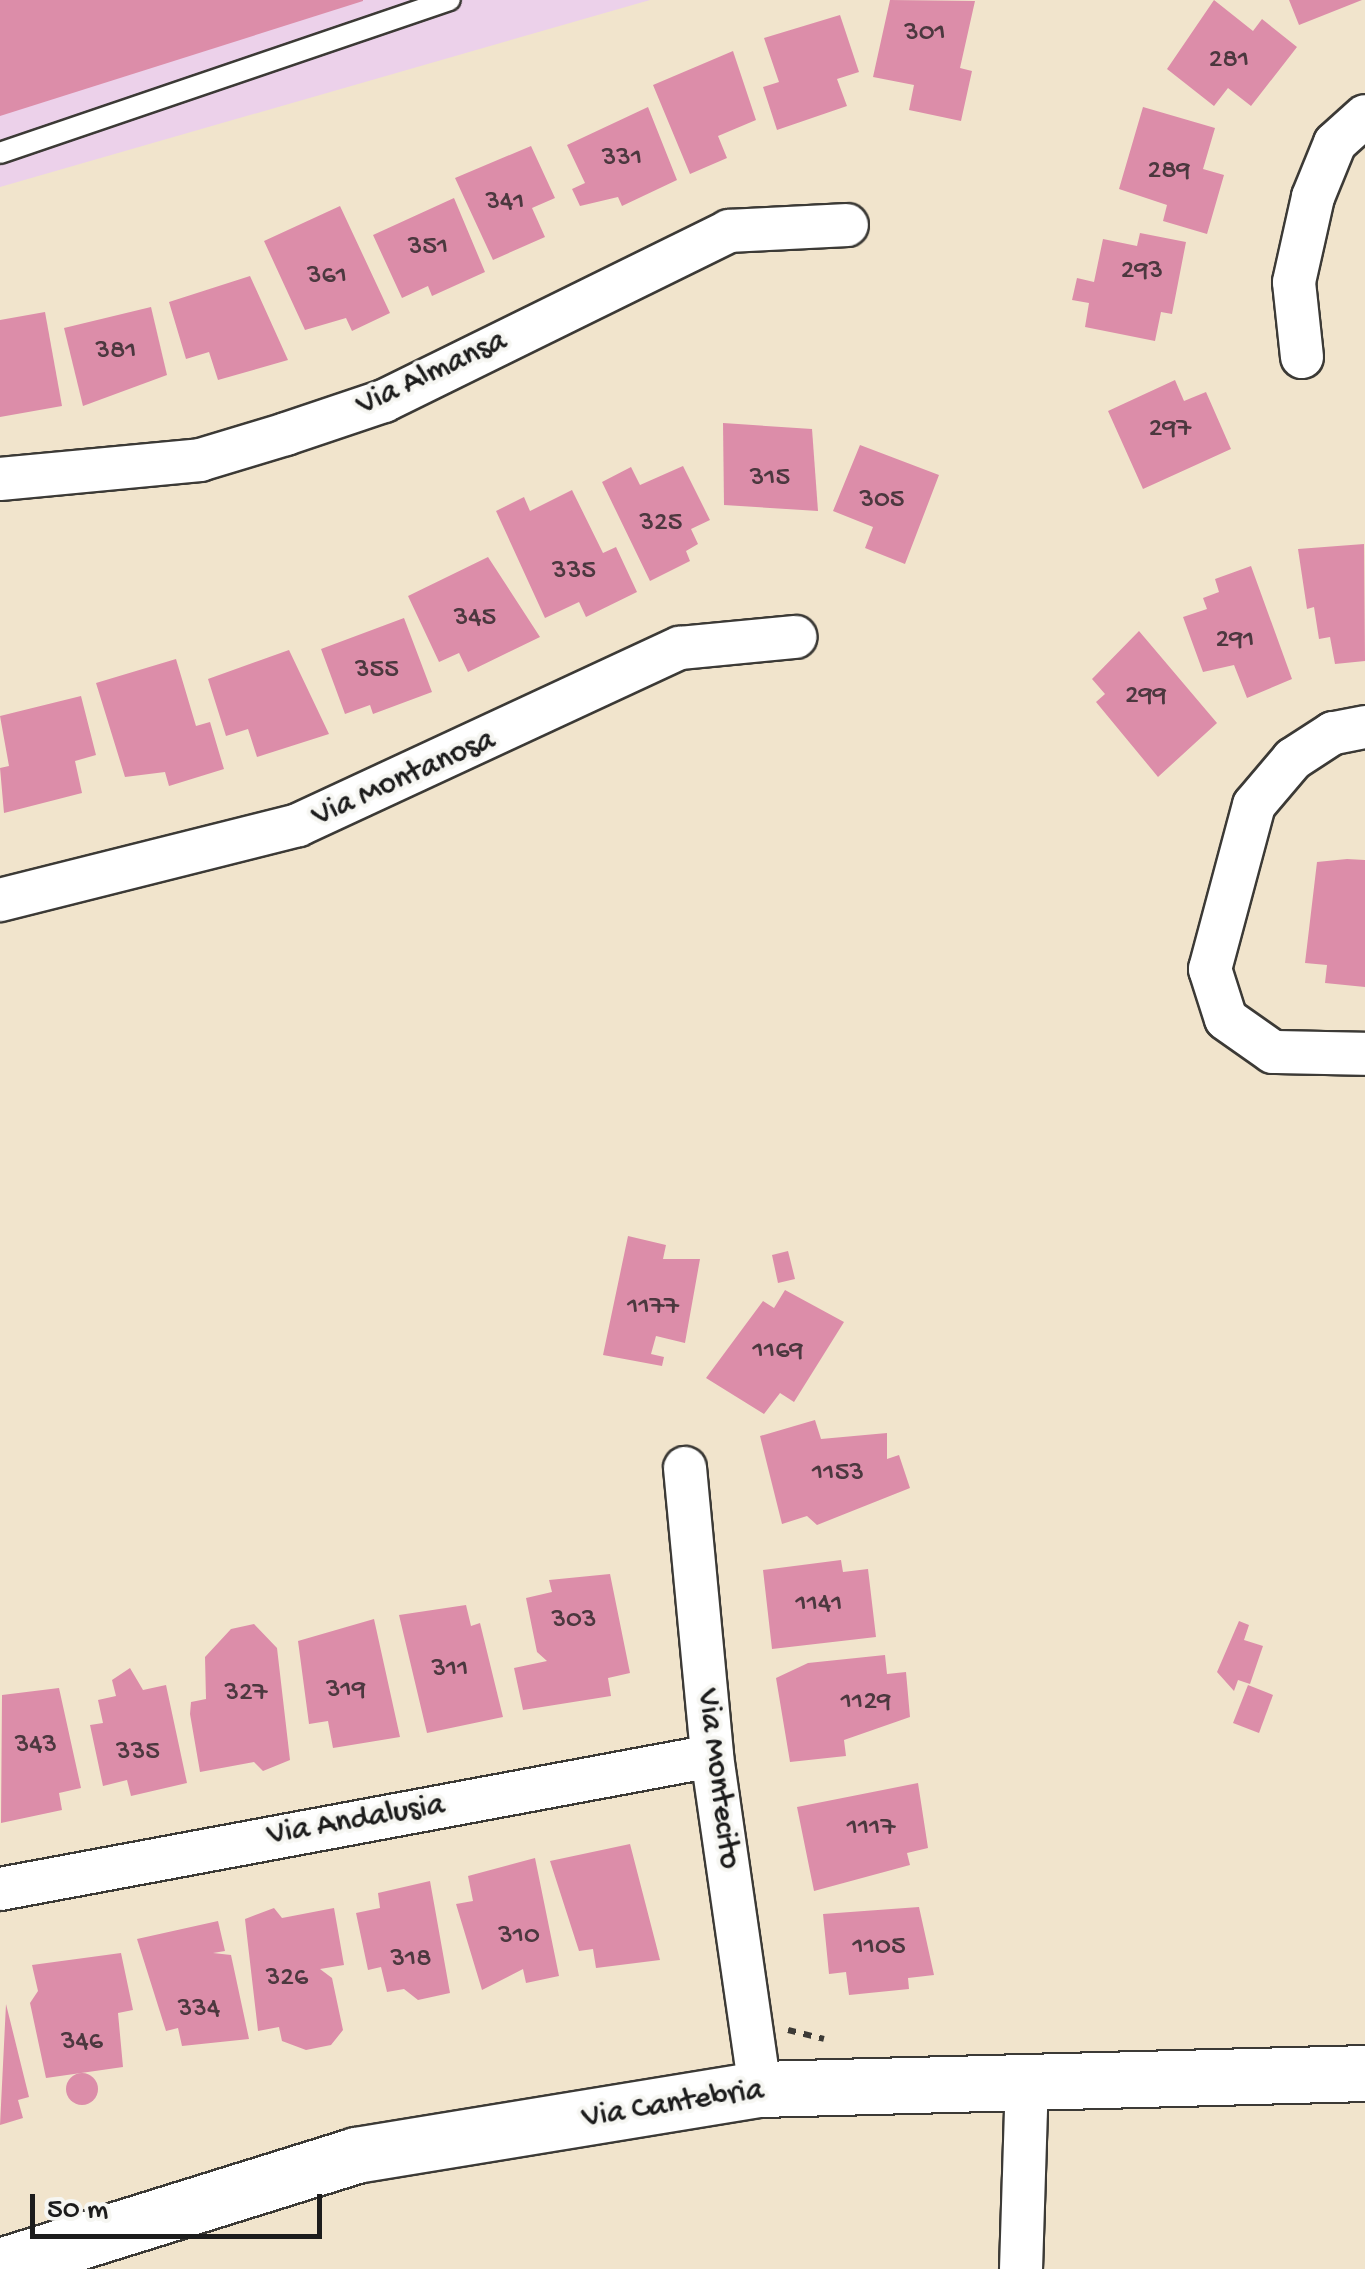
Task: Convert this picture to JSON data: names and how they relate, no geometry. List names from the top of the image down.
{
  "streets": {
    "main road": ["Via Cantebria"],
    "street": [
      "Via Almansa",
      "Via Montanosa",
      "Via Montecito",
      "Via Andalusia"
    ]
  },
  "crossings": [
    ["Via Montecito", "Via Andalusia"],
    ["Via Montecito", "Via Cantebria"]
  ],
  "house_numbers": [
    "301",
    "281",
    "331",
    "289",
    "341",
    "351",
    "293",
    "361",
    "381",
    "297",
    "315",
    "305",
    "325",
    "335",
    "345",
    "291",
    "355",
    "299",
    "1177",
    "1169",
    "1153",
    "1141",
    "303",
    "311",
    "319",
    "327",
    "1129",
    "343",
    "335",
    "1117",
    "310",
    "1105",
    "318",
    "326",
    "334",
    "346"
  ],
  "scale_bar": "50 m"
}
